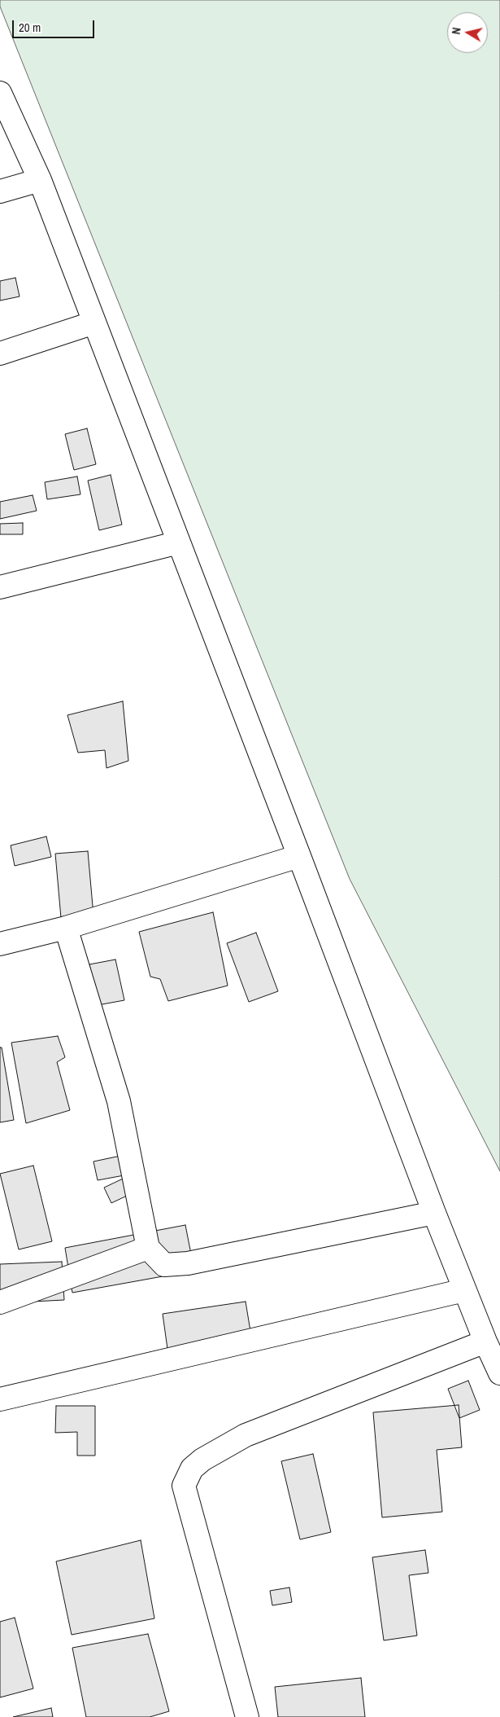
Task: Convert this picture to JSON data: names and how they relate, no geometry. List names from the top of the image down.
{
  "scale_bar": "20 m",
  "north": "left"
}
